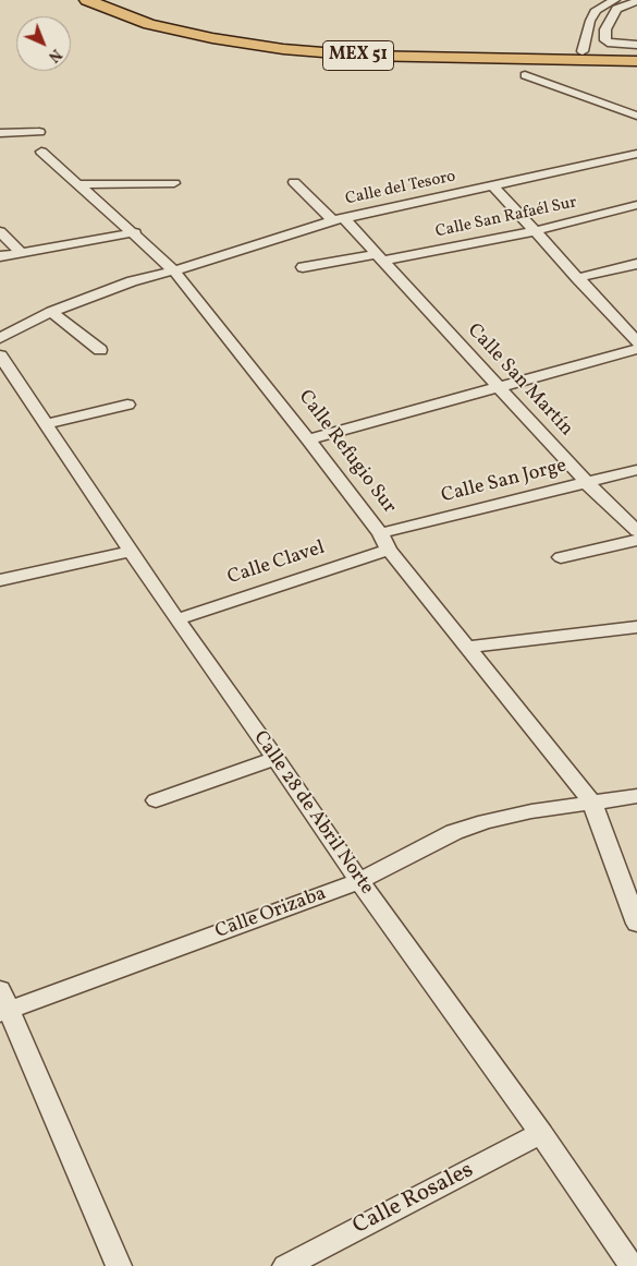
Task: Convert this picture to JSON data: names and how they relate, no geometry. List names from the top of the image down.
{
  "streets": {
    "main road": ["MEX 51"],
    "street": [
      "Calle del Tesoro",
      "Calle San Rafaél Sur",
      "Calle San Martín",
      "Calle Refugio Sur",
      "Calle San Jorge",
      "Calle Clavel",
      "Calle 28 de Abril Norte",
      "Calle Orizaba",
      "Calle Rosales"
    ]
  },
  "crossings": [
    ["Calle del Tesoro", "Calle San Martín"],
    ["Calle del Tesoro", "Calle Refugio Sur"],
    ["Calle San Rafaél Sur", "Calle San Martín"],
    ["Calle San Martín", "Calle San Jorge"],
    ["Calle Refugio Sur", "Calle San Jorge"],
    ["Calle Refugio Sur", "Calle Clavel"],
    ["Calle Refugio Sur", "Calle Orizaba"],
    ["Calle Clavel", "Calle 28 de Abril Norte"],
    ["Calle 28 de Abril Norte", "Calle Orizaba"],
    ["Calle 28 de Abril Norte", "Calle Rosales"]
  ],
  "north": "bottom right"
}
